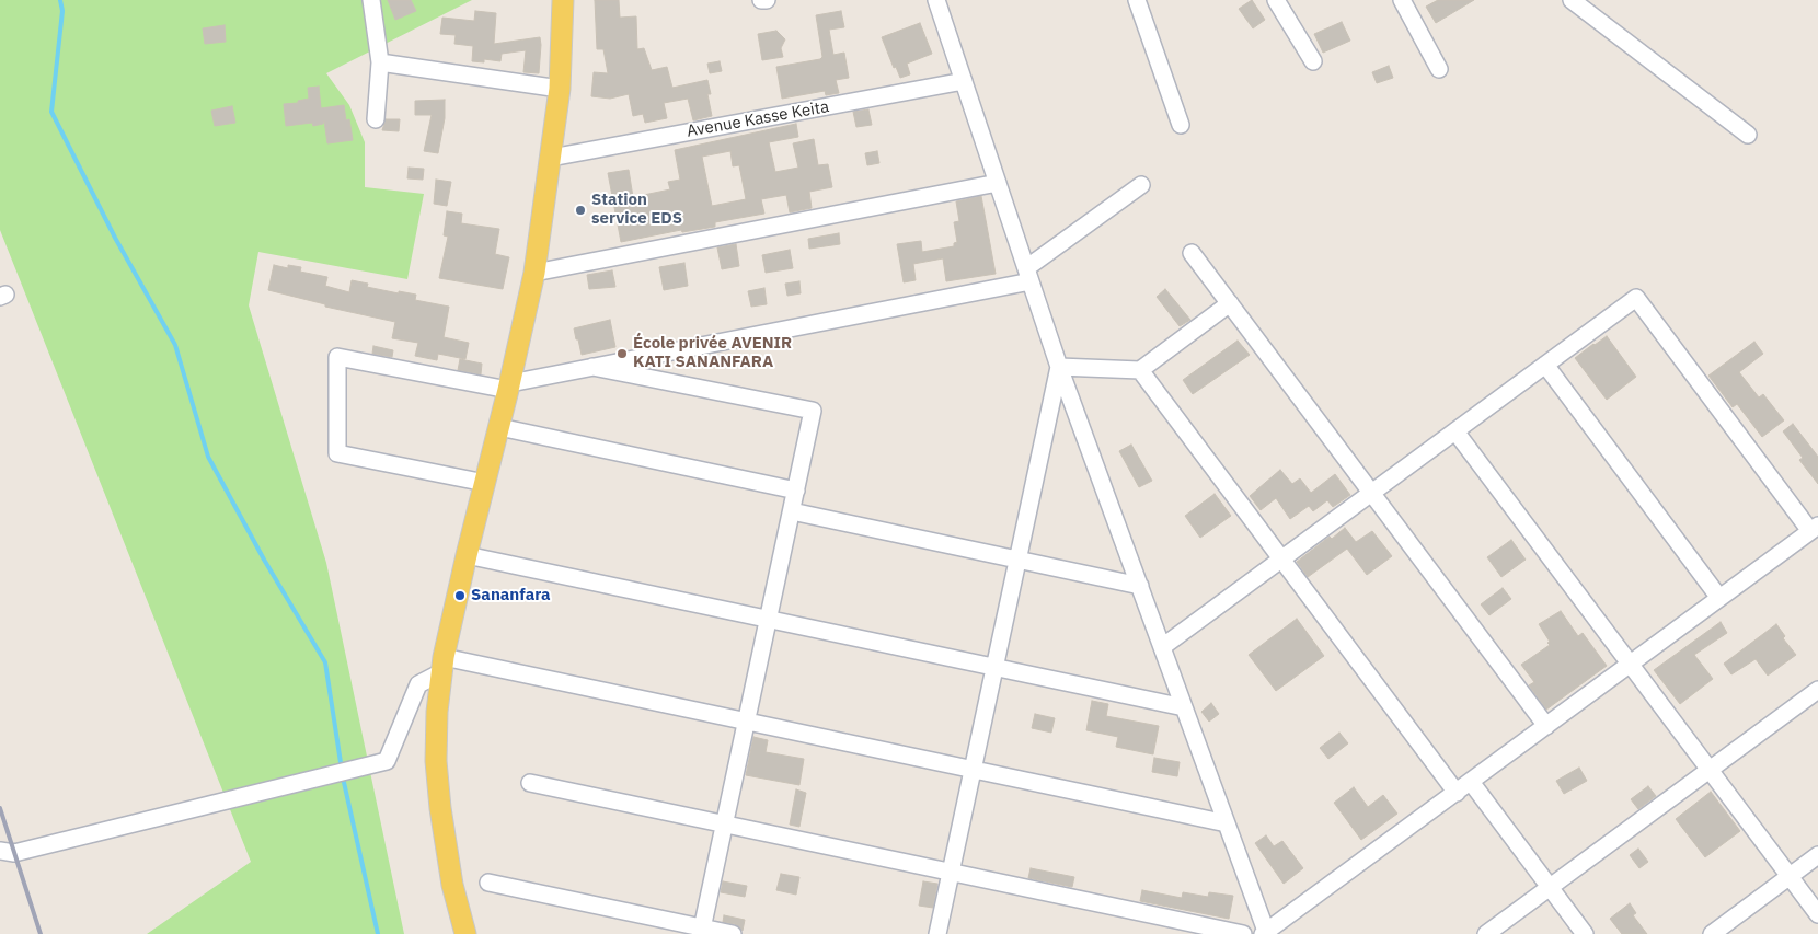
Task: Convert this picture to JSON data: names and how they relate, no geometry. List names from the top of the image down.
{
  "streets": {
    "street": ["Avenue Kasse Keita"]
  },
  "places": ["Station service EDS", "École privée AVENIR KATI SANANFARA", "Sananfara"]
}
